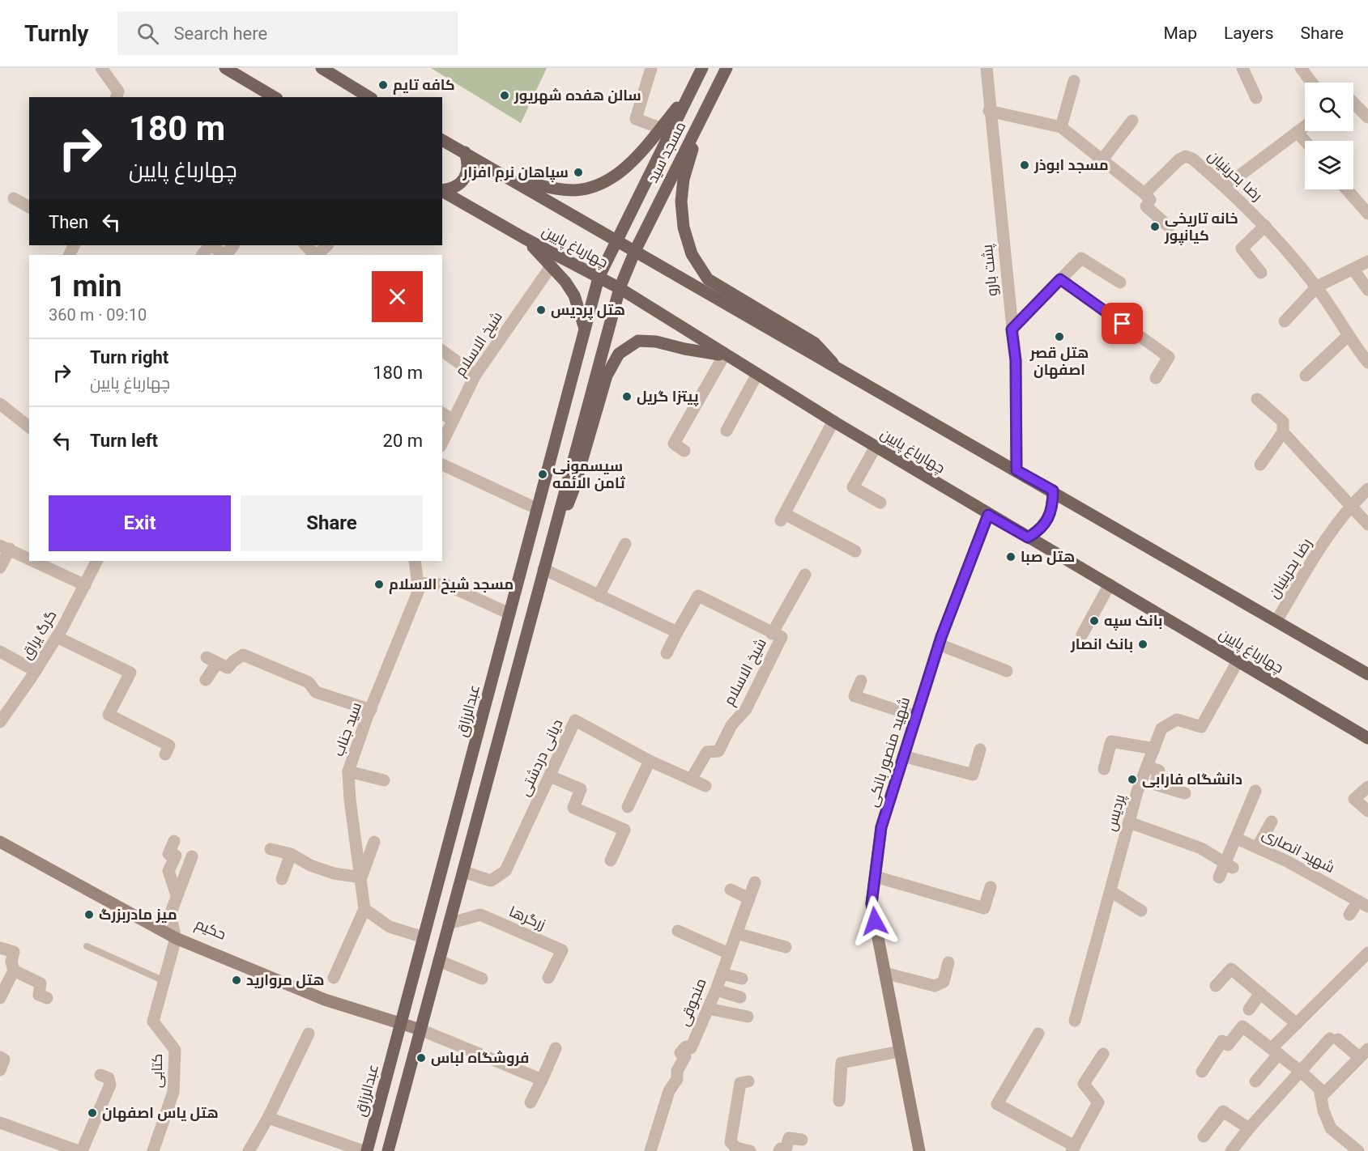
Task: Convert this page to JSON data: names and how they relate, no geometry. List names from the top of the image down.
{
  "streets": {
    "main road": ["مسجد سید", "چهارباغ پایین", "عبدالرزاق"],
    "street": [
      "رضا بحرینیان",
      "پشت بارو",
      "شیخ الاسلام",
      "گرگ یراق",
      "سید جناب",
      "شهید منصور بانکی",
      "دیانی دردشتی",
      "پردیس",
      "شهید انصاری",
      "زرگرها",
      "حکیم",
      "منجوقی",
      "کتابی"
    ]
  },
  "crossings": [
    ["مسجد سید", "چهارباغ پایین"],
    ["مسجد سید", "عبدالرزاق"],
    ["رضا بحرینیان", "چهارباغ پایین"],
    ["چهارباغ پایین", "پشت بارو"],
    ["چهارباغ پایین", "عبدالرزاق"],
    ["چهارباغ پایین", "شهید منصور بانکی"],
    ["چهارباغ پایین", "پردیس"],
    ["شیخ الاسلام", "دیانی دردشتی"],
    ["عبدالرزاق", "حکیم"],
    ["حکیم", "کتابی"]
  ],
  "places": [
    "کافه تایم",
    "سالن هفده شهریور",
    "مسجد ابوذر",
    "سپاهان نرم افزار",
    "خانه تاریخی کیانپور",
    "هتل پردیس",
    "هتل قصر اصفهان",
    "پیتزا گریل",
    "سیسمونی ثامن الائمه",
    "هتل صبا",
    "مسجد شیخ الاسلام",
    "بانک سپه",
    "بانک انصار",
    "دانشگاه فارابی",
    "میز مادربزرگ",
    "هتل مروارید",
    "فروشگاه لباس",
    "هتل یاس اصفهان"
  ],
  "page": {
    "header": "Turnly",
    "search": "Search here",
    "nav": ["Map", "Layers", "Share"],
    "turn": ["180 m", "چهارباغ پایین"],
    "then": "Then",
    "heading": ["1 min", "360 m · 09:10"],
    "list": [
      {
        "name": "Turn right",
        "note": "چهارباغ پایین",
        "value": "180 m"
      },
      {
        "name": "Turn left",
        "value": "20 m"
      }
    ],
    "buttons": ["Exit", "Share"]
  }
}
